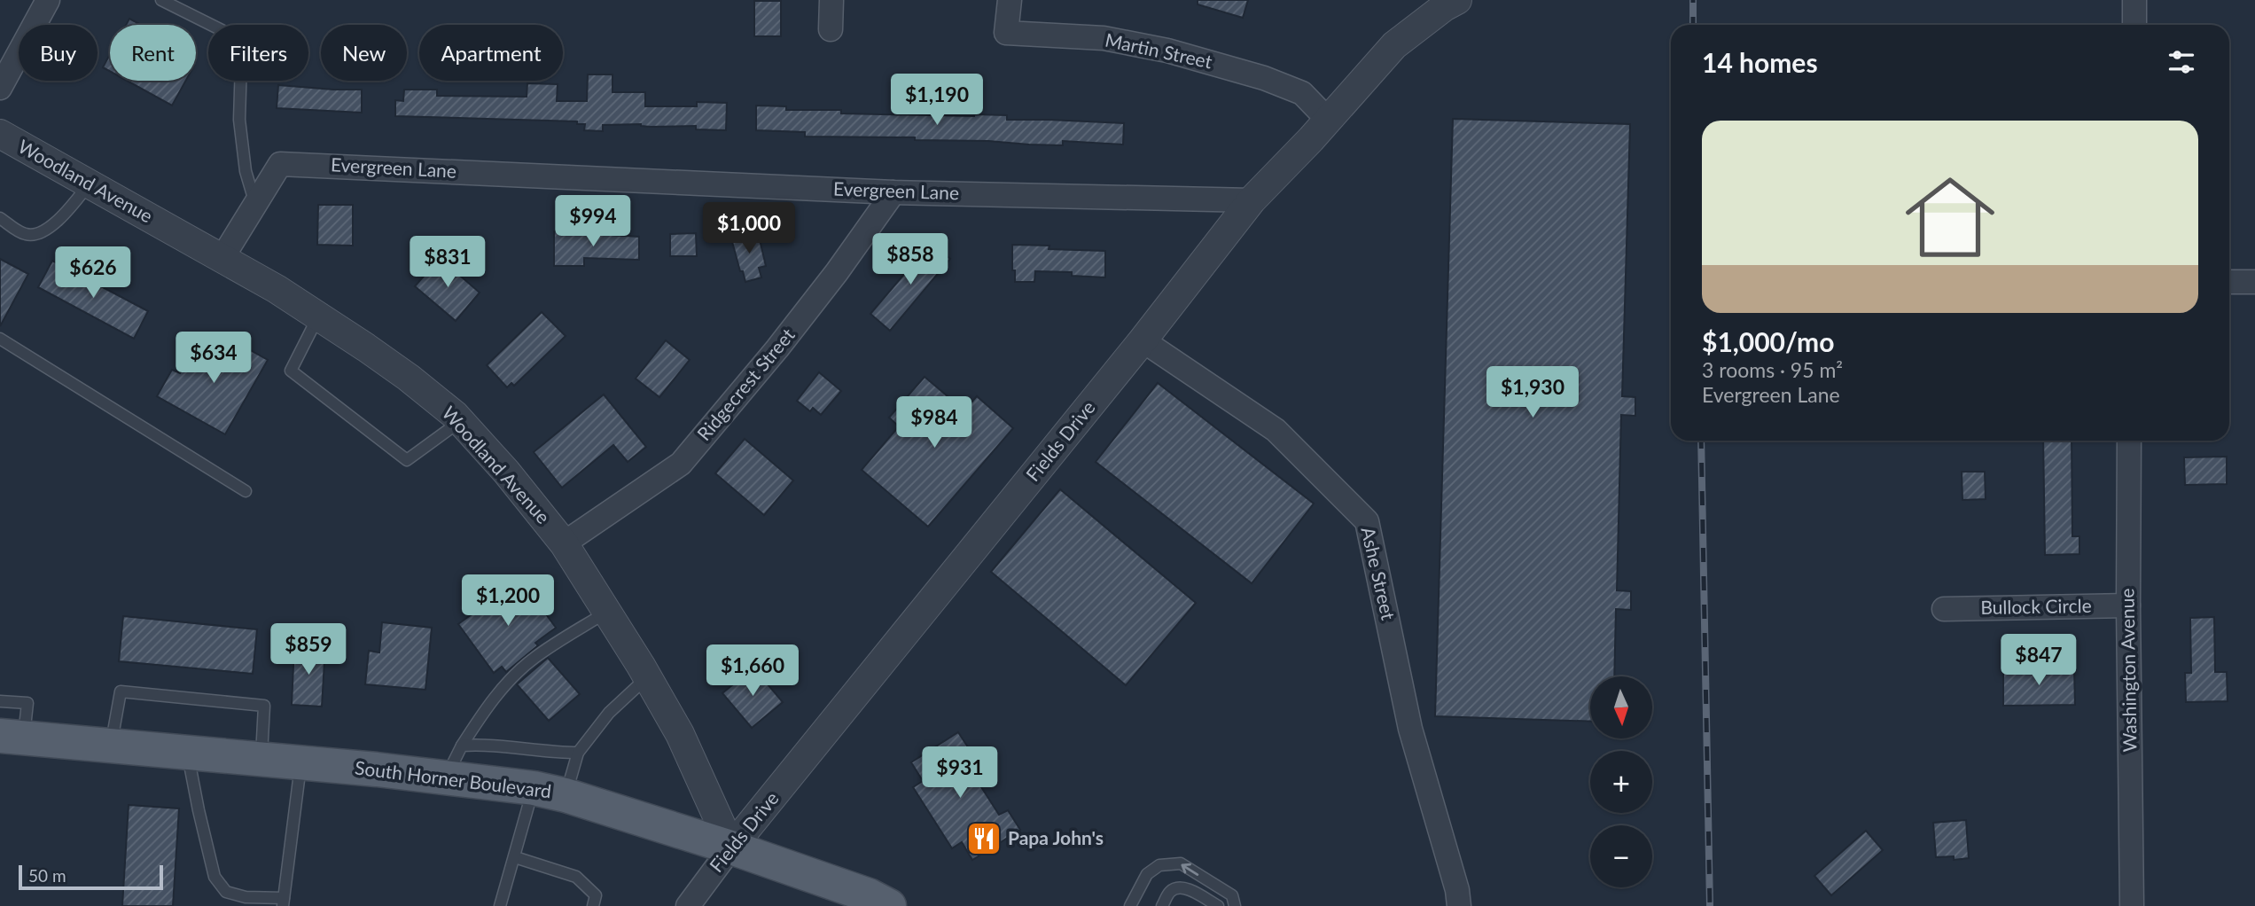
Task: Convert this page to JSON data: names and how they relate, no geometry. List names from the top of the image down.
{
  "streets": {
    "main road": ["South Horner Boulevard"],
    "street": [
      "Martin Street",
      "Evergreen Lane",
      "Woodland Avenue",
      "Ridgecrest Street",
      "Fields Drive",
      "Ashe Street",
      "Bullock Circle",
      "Washington Avenue"
    ]
  },
  "crossings": [
    ["Martin Street", "Fields Drive"],
    ["Evergreen Lane", "Woodland Avenue"],
    ["Evergreen Lane", "Ridgecrest Street"],
    ["Evergreen Lane", "Fields Drive"],
    ["Woodland Avenue", "Ridgecrest Street"],
    ["Woodland Avenue", "Fields Drive"],
    ["Woodland Avenue", "South Horner Boulevard"],
    ["Fields Drive", "Ashe Street"],
    ["Fields Drive", "South Horner Boulevard"],
    ["Bullock Circle", "Washington Avenue"]
  ],
  "places": {
    "restaurant": ["Papa John's"]
  },
  "scale_bar": "50 m",
  "north": "bottom",
  "page": {
    "chip": [
      "Buy",
      "Rent",
      "Filters",
      "New",
      "Apartment"
    ],
    "heading": "14 homes",
    "price": [
      "$1,190",
      "$994",
      "$1,000",
      "$858",
      "$831",
      "$626",
      "$634",
      "$1,930",
      "$984",
      "$1,200",
      "$859",
      "$847",
      "$1,660",
      "$931"
    ],
    "list": [
      {
        "name": "$1,000/mo",
        "note": "3 rooms · 95 m² · Evergreen Lane"
      }
    ],
    "map_buttons": ["+", "−"],
    "scale": "50 m"
  }
}
